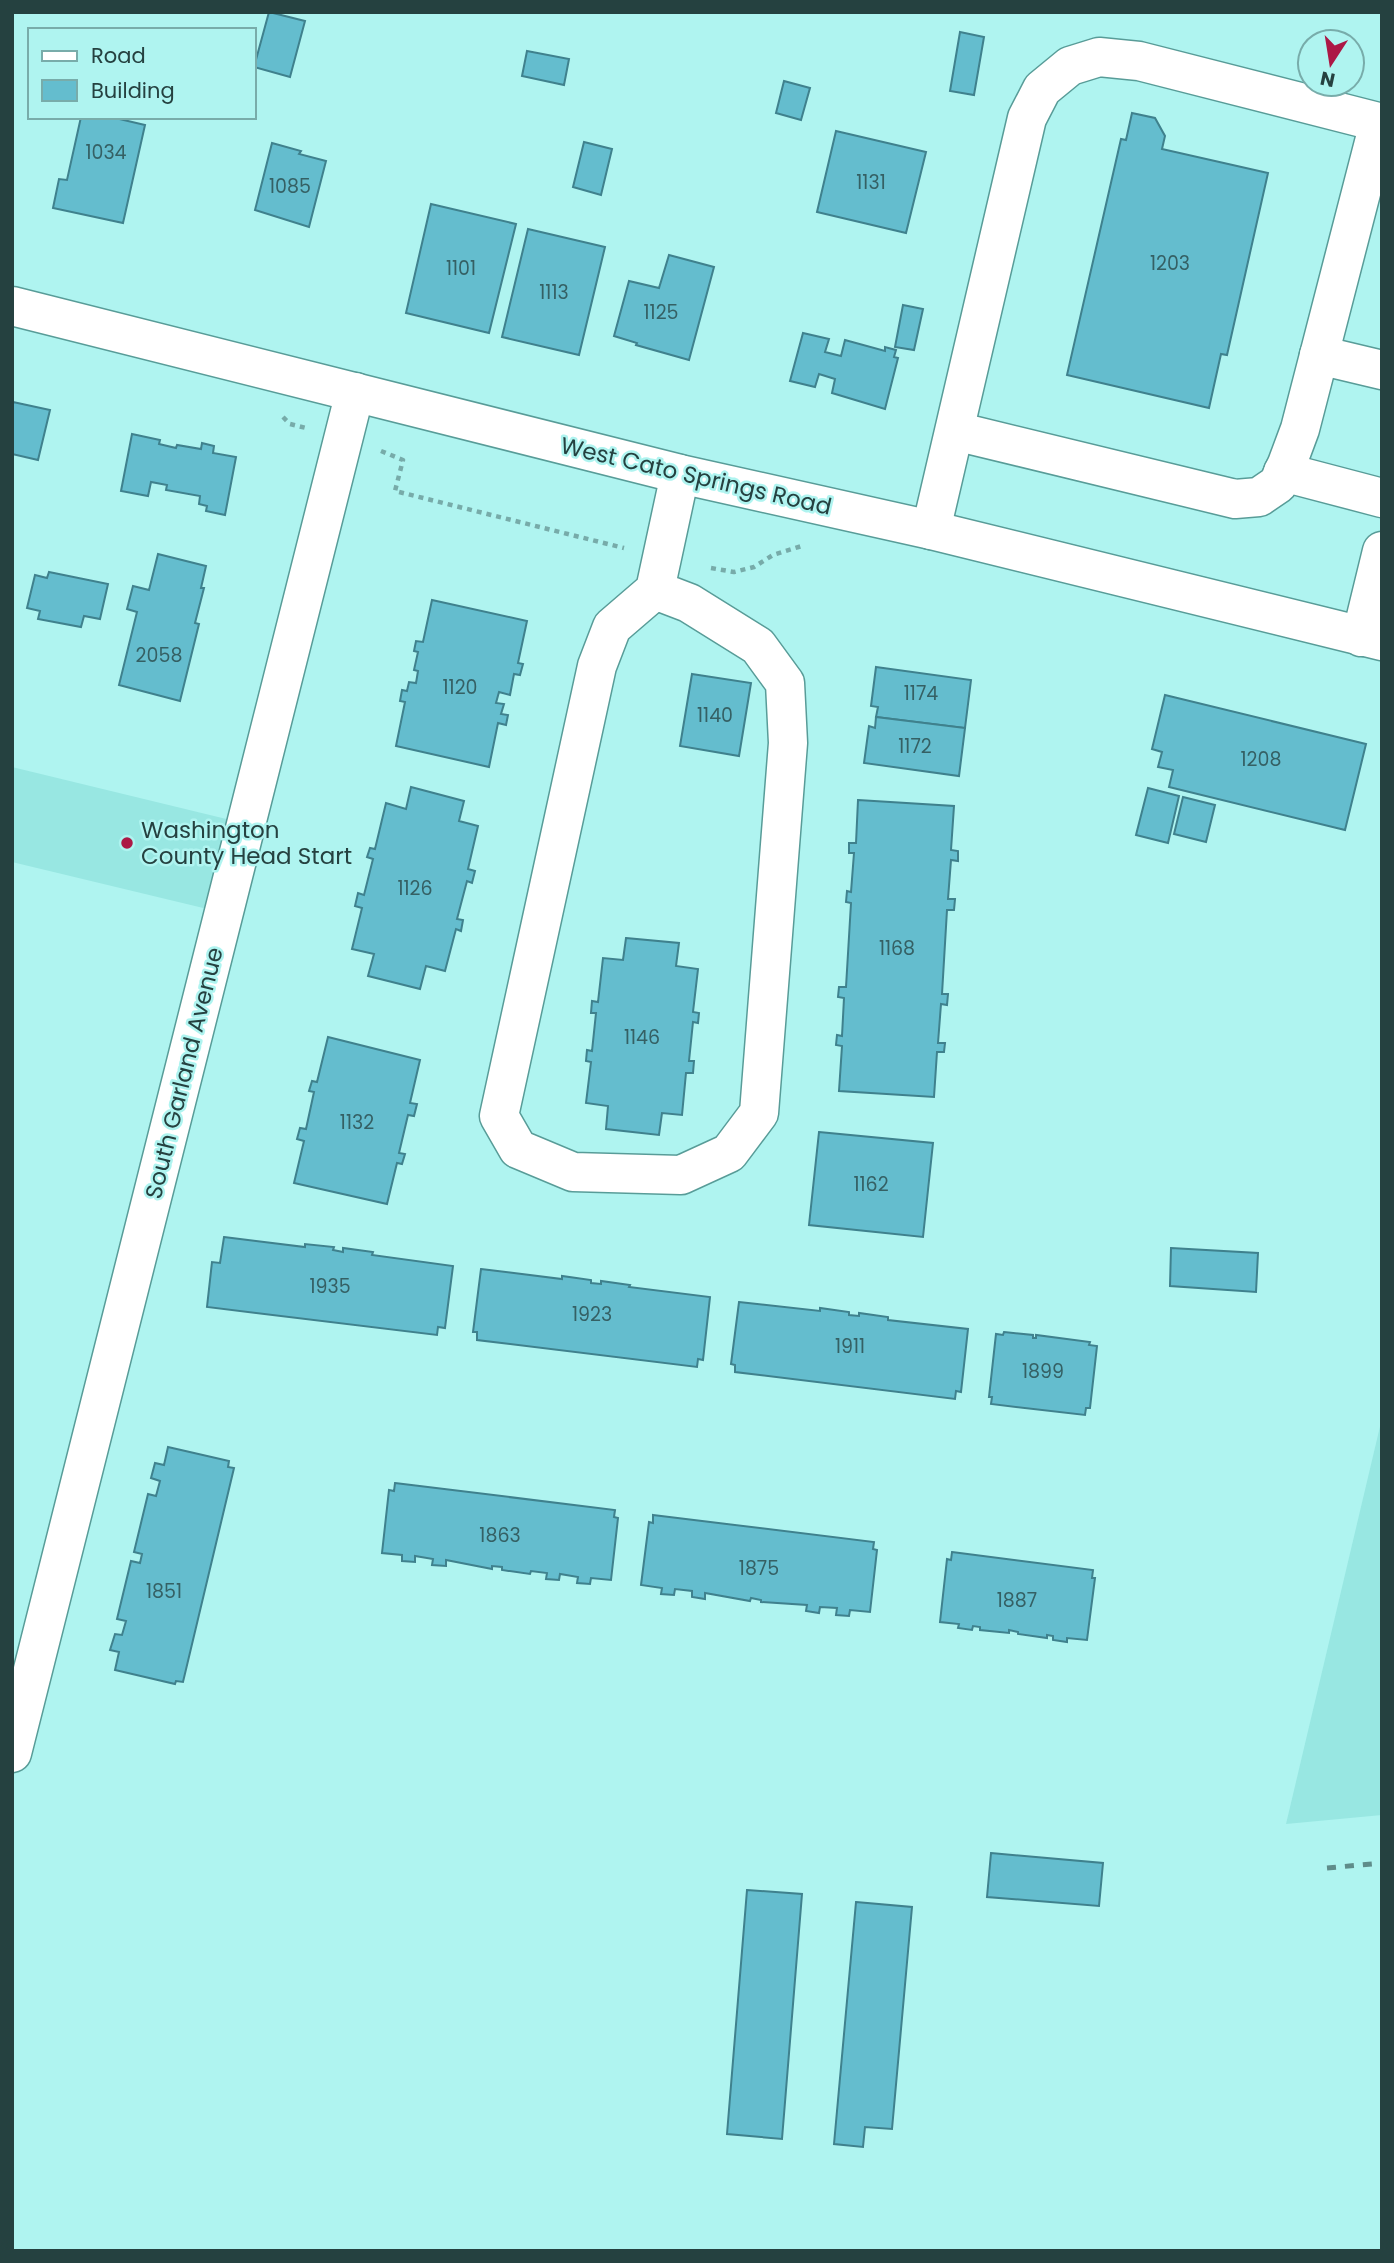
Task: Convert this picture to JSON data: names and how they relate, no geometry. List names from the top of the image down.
{
  "streets": {
    "street": ["West Cato Springs Road", "South Garland Avenue"]
  },
  "crossings": [
    ["West Cato Springs Road", "South Garland Avenue"]
  ],
  "places": ["Washington County Head Start"],
  "house_numbers": [
    "1034",
    "1131",
    "1085",
    "1203",
    "1101",
    "1113",
    "1125",
    "2058",
    "1120",
    "1174",
    "1140",
    "1172",
    "1208",
    "1126",
    "1168",
    "1146",
    "1132",
    "1162",
    "1935",
    "1923",
    "1911",
    "1899",
    "1863",
    "1875",
    "1851",
    "1887"
  ],
  "legend": ["Road", "Building"],
  "north": "bottom"
}
